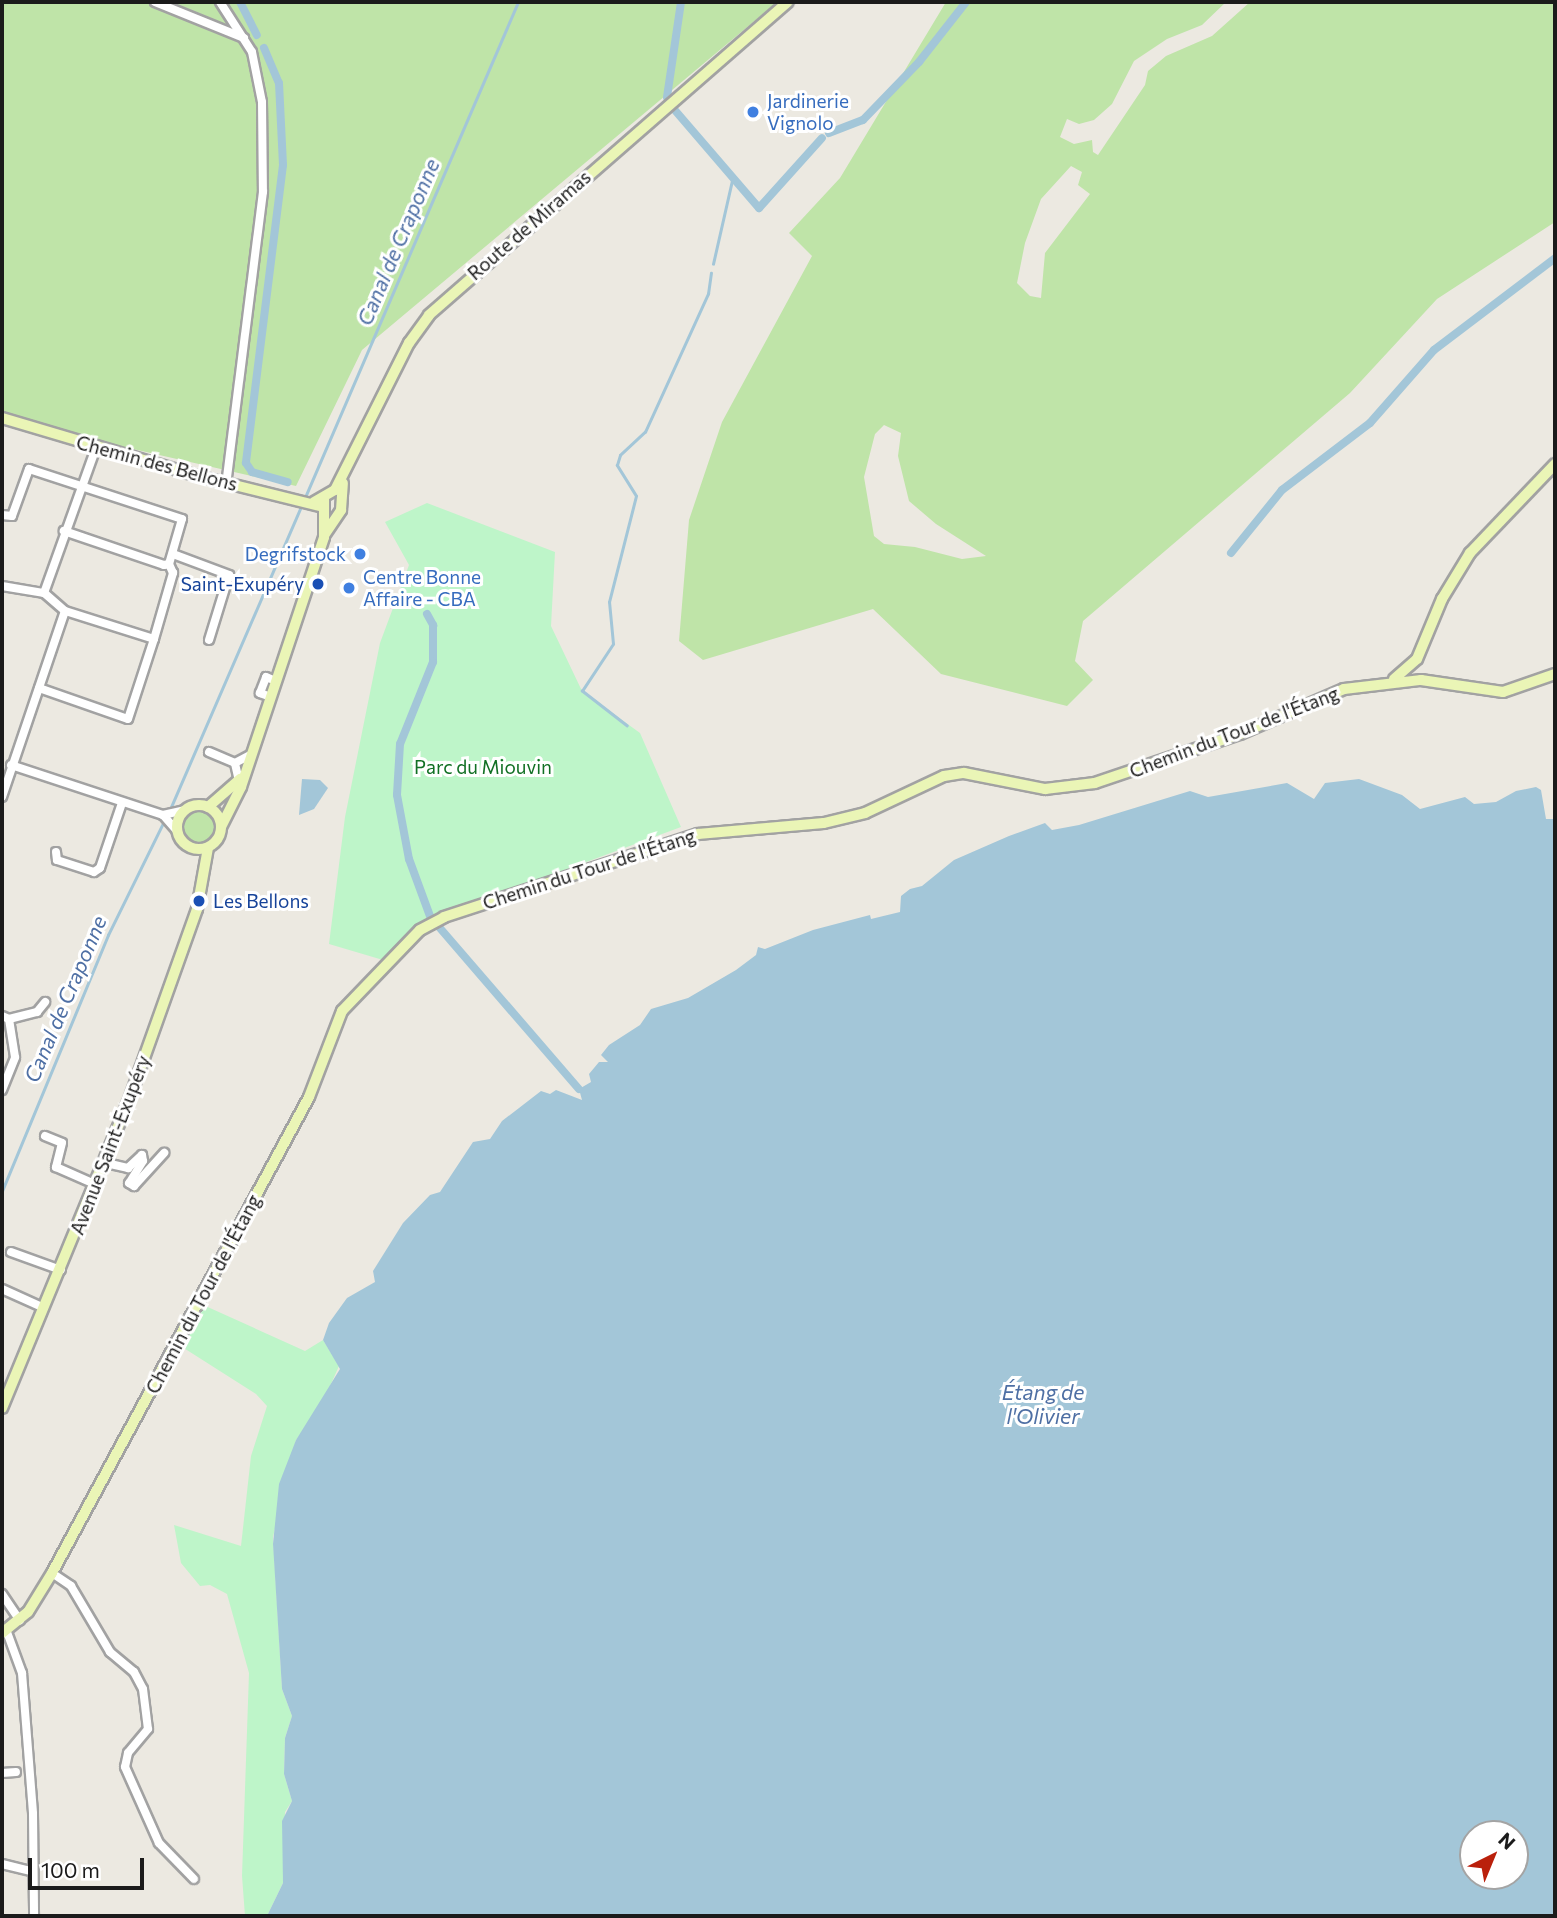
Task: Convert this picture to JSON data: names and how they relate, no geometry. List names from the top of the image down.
{
  "streets": {
    "street": [
      "Route de Miramas",
      "Chemin des Bellons",
      "Chemin du Tour de l'Étang",
      "Avenue Saint-Exupéry"
    ]
  },
  "crossings": [
    ["Route de Miramas", "Chemin des Bellons"]
  ],
  "water": ["Canal de Craponne", "Étang de l'Olivier"],
  "parks": ["Parc du Miouvin"],
  "places": [
    "Jardinerie Vignolo",
    "Degrifstock",
    "Saint-Exupéry",
    "Centre Bonne Affaire - CBA",
    "Les Bellons"
  ],
  "scale_bar": "100 m",
  "north": "top right"
}
